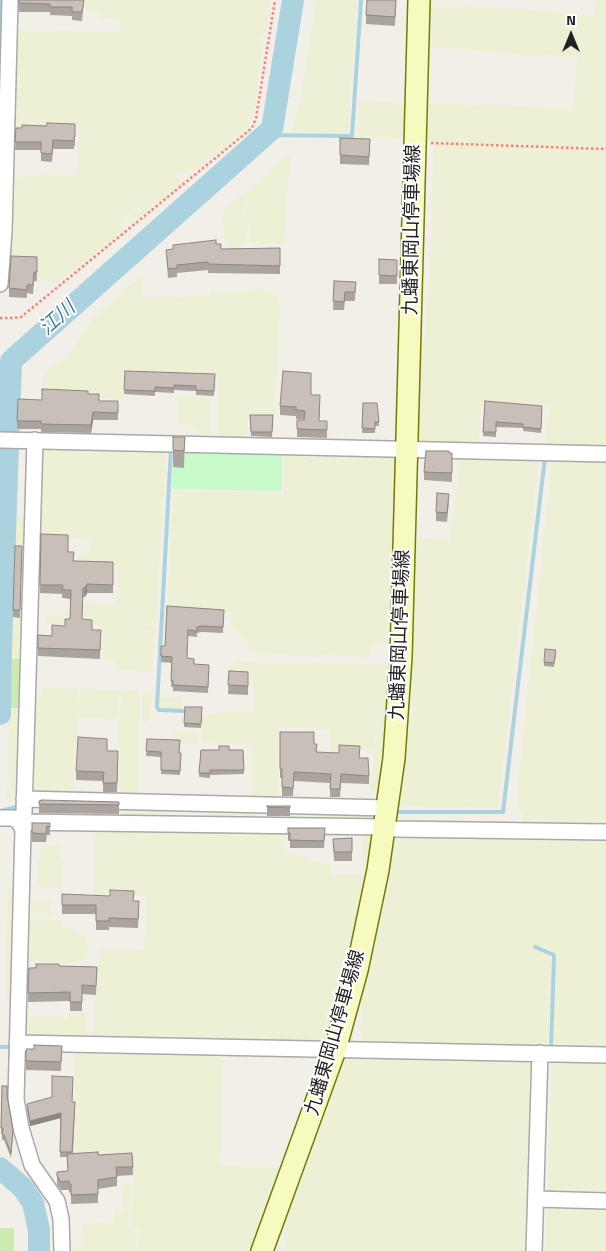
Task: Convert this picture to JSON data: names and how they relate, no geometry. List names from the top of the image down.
{
  "streets": {
    "main road": ["九蟠東岡山停車場線"]
  },
  "water": ["江川"],
  "north": "top"
}
